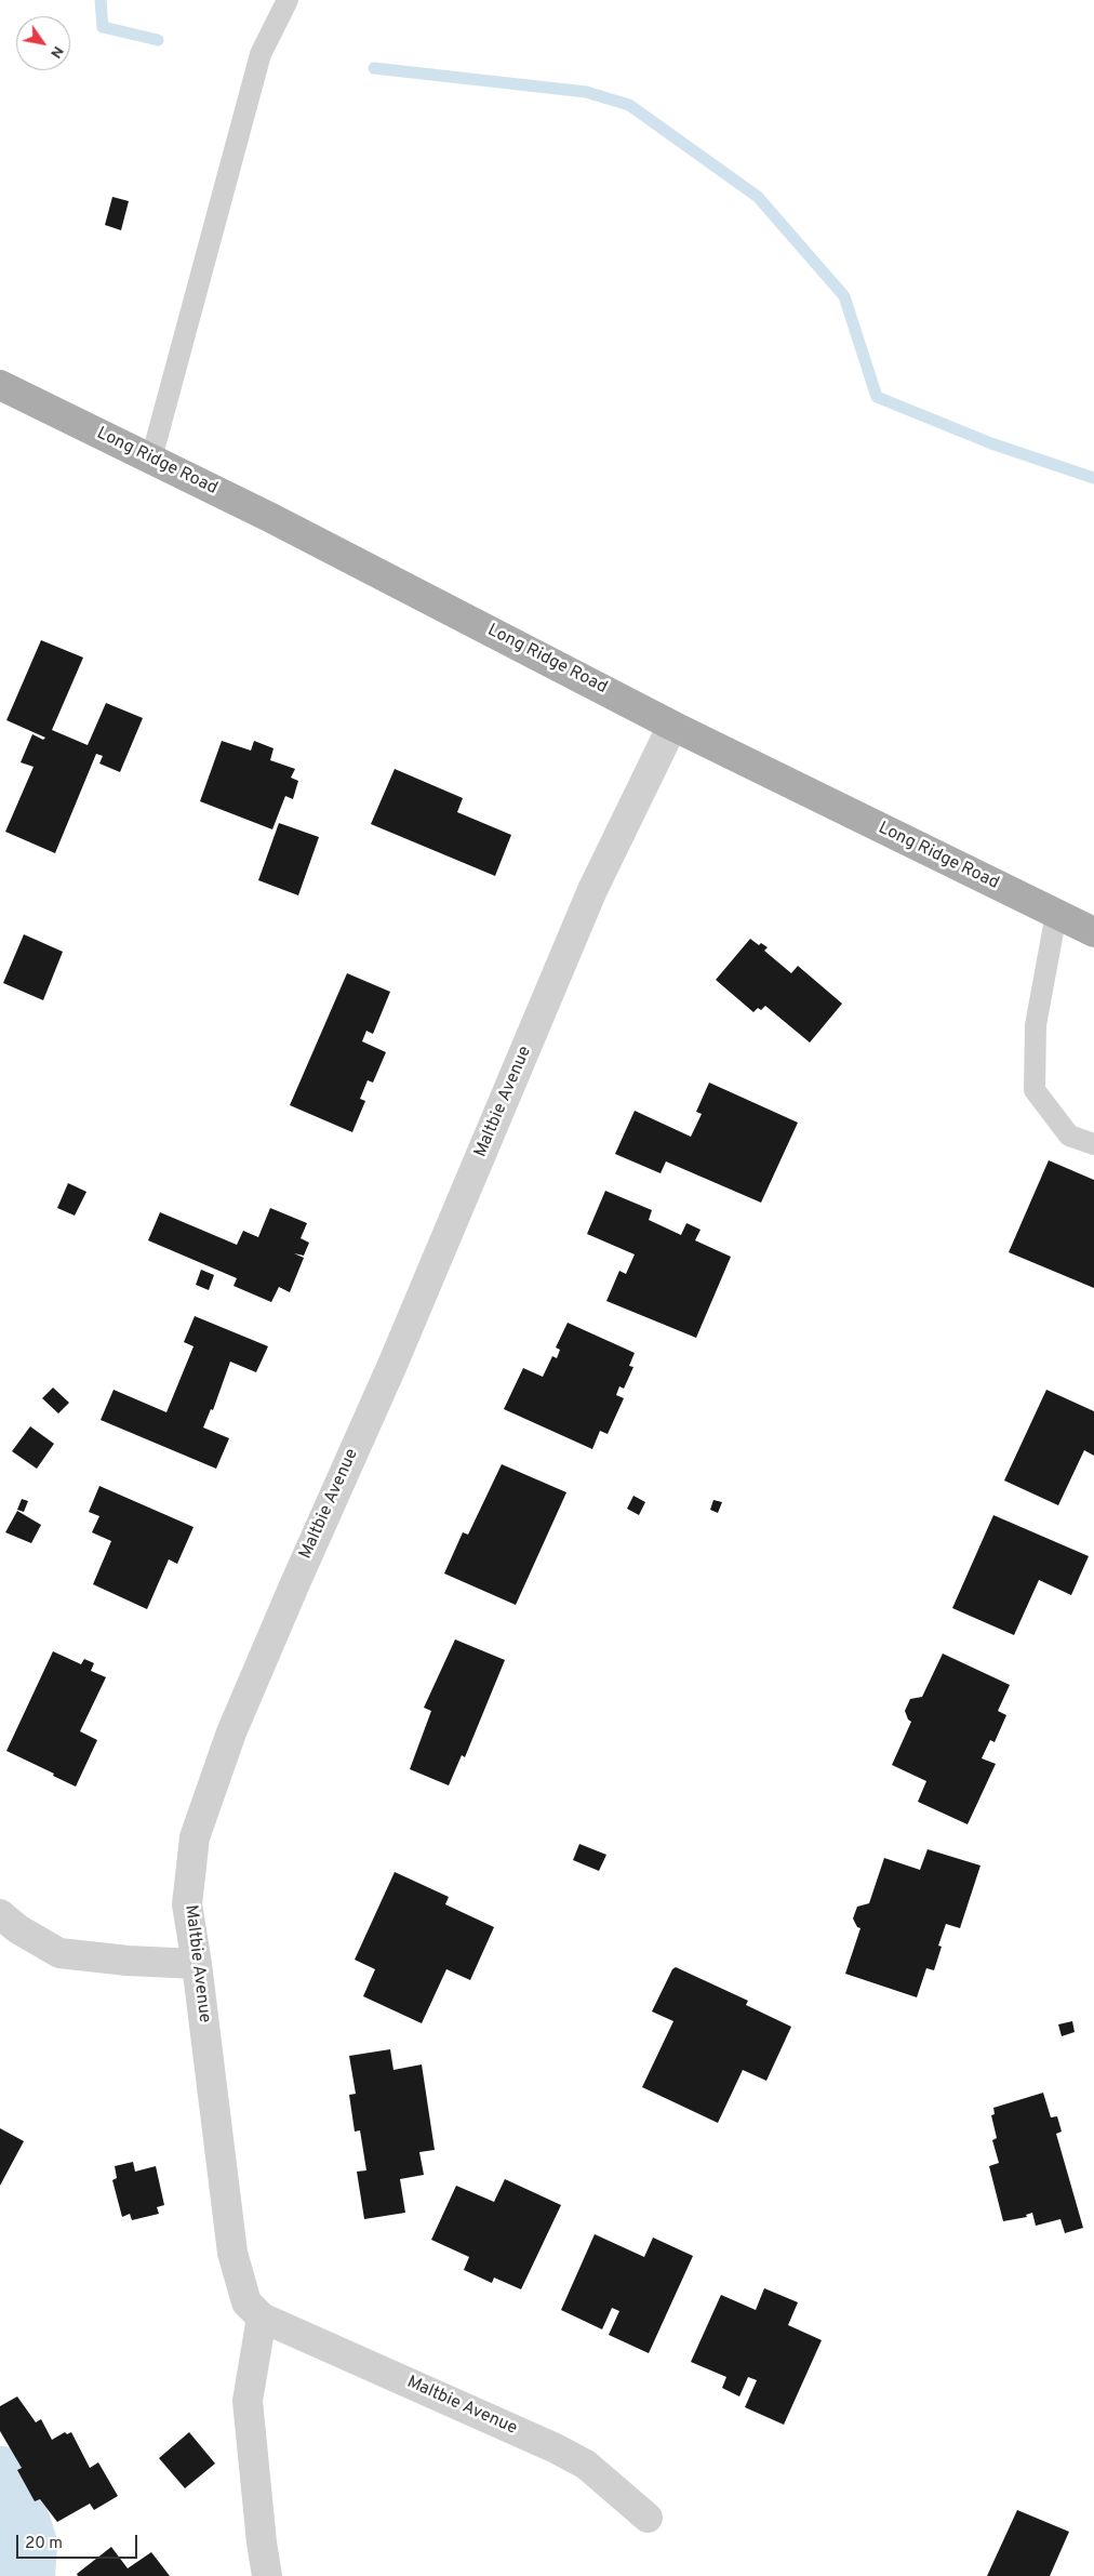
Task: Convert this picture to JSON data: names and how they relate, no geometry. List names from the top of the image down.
{
  "streets": {
    "main road": ["Long Ridge Road"],
    "street": ["Maltbie Avenue"]
  },
  "crossings": [
    ["Long Ridge Road", "Maltbie Avenue"]
  ],
  "scale_bar": "20 m",
  "north": "bottom right"
}
